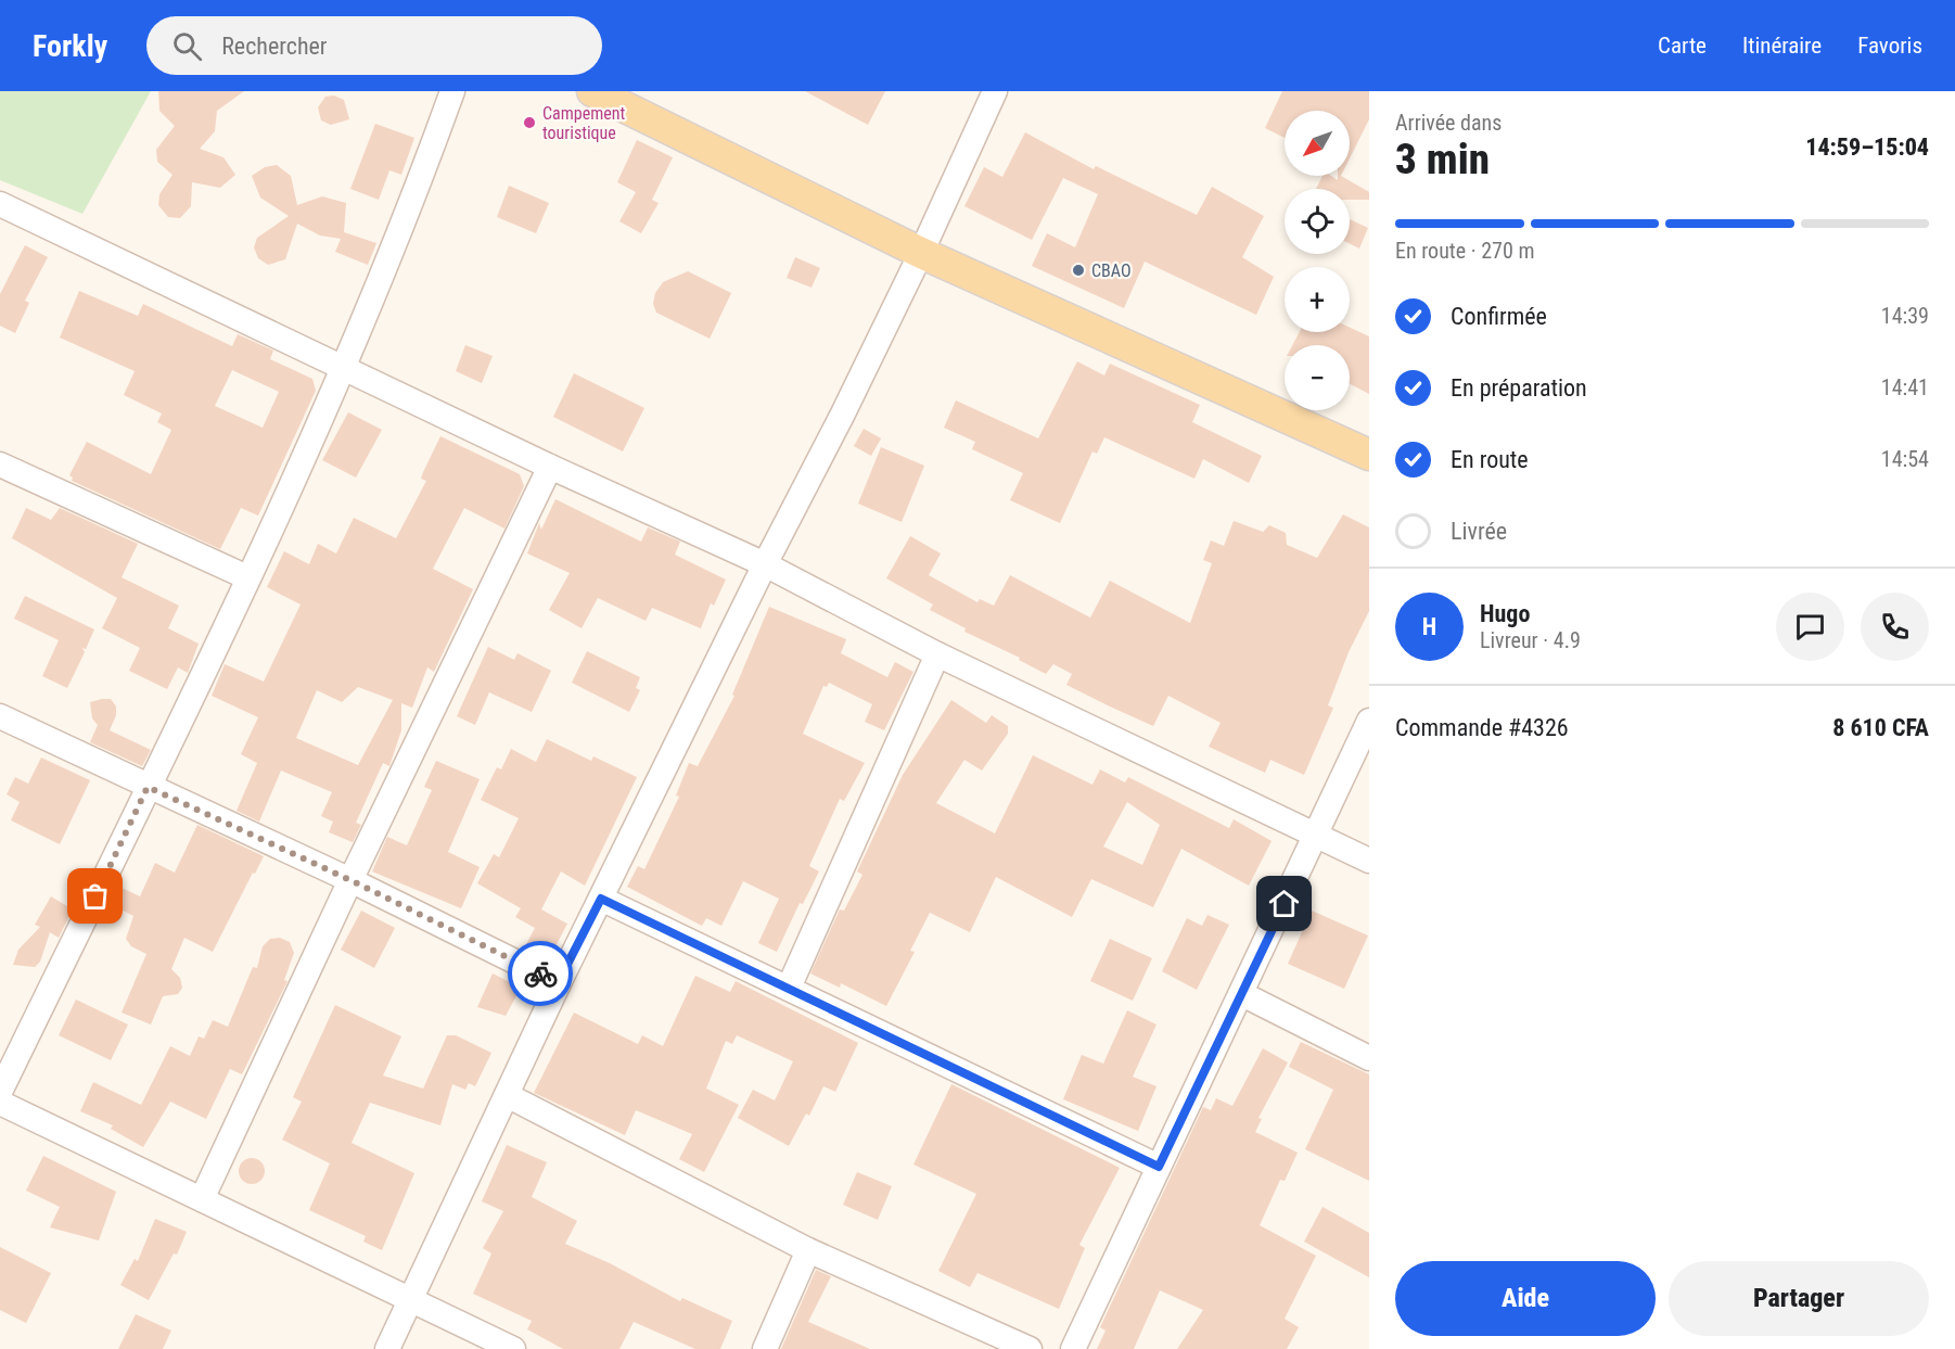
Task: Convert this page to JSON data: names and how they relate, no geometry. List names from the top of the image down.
{
  "places": ["Campement touristique", "CBAO"],
  "north": "bottom left",
  "page": {
    "header": "Forkly",
    "search": "Rechercher",
    "nav": ["Carte", "Itinéraire", "Favoris"],
    "heading": ["3 min", "Arrivée dans", "14:59–15:04"],
    "panel": [
      "Hugo",
      "Livreur · 4.9",
      "Commande #4326",
      "8 610 CFA"
    ],
    "map_buttons": ["+", "−"],
    "bar": "En route · 270 m",
    "list": [
      ["Confirmée", "14:39"],
      ["En préparation", "14:41"],
      ["En route", "14:54"],
      "Livrée"
    ],
    "round": "H",
    "buttons": ["Aide", "Partager"]
  }
}
